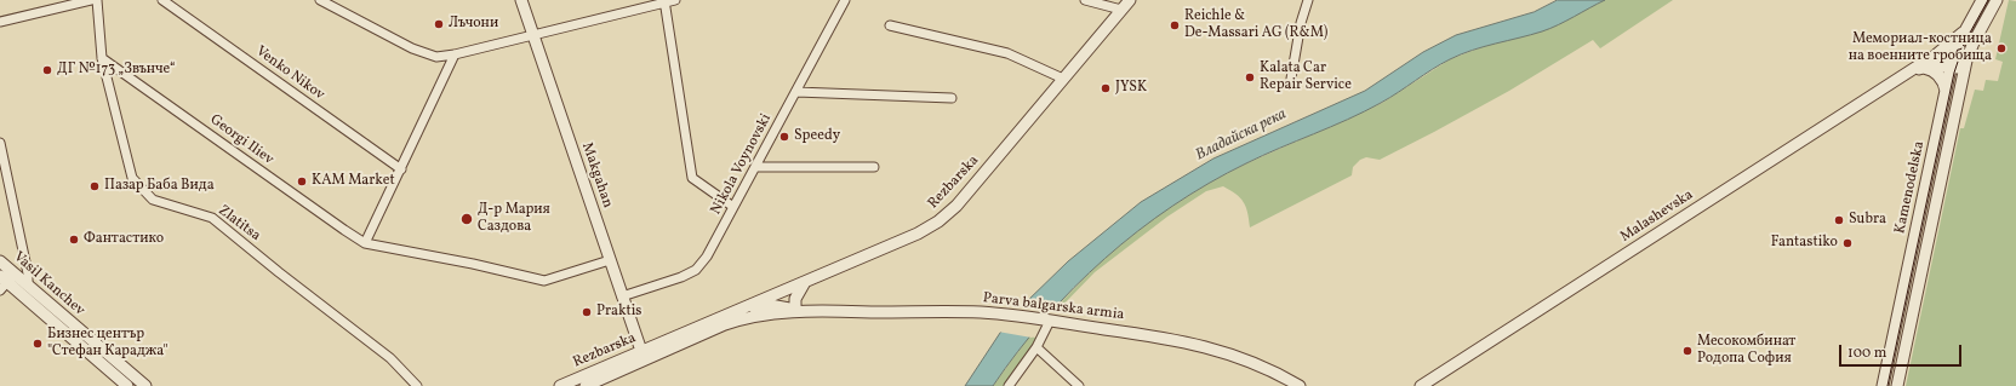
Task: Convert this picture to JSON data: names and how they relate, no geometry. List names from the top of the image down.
{
  "streets": {
    "street": [
      "Venko Nikov",
      "Georgi Iliev",
      "Nikola Voynovski",
      "Makgahan",
      "Rezbarska",
      "Kamenodelska",
      "Malashevska",
      "Zlatitsa",
      "Vasil Kanchev",
      "Parva balgarska armia"
    ]
  },
  "crossings": [
    ["Georgi Iliev", "Zlatitsa"],
    ["Nikola Voynovski", "Makgahan"],
    ["Makgahan", "Rezbarska"],
    ["Rezbarska", "Parva balgarska armia"],
    ["Kamenodelska", "Malashevska"]
  ],
  "water": ["Владайска река"],
  "places": [
    "Лъчони",
    "Reichle & De-Massari AG (R&M)",
    "Мемориал-костница на военните гробища",
    "ДГ №173 „Звънче“",
    "Kalata Car Repair Service",
    "JYSK",
    "Speedy",
    "KAM Market",
    "Пазар Баба Вида",
    "Д-р Мария Саздова",
    "Subra",
    "Фантастико",
    "Fantastiko",
    "Praktis",
    "Бизнес център \"Стефан Караджа\"",
    "Месокомбинат Родопа София"
  ],
  "scale_bar": "100 m"
}
